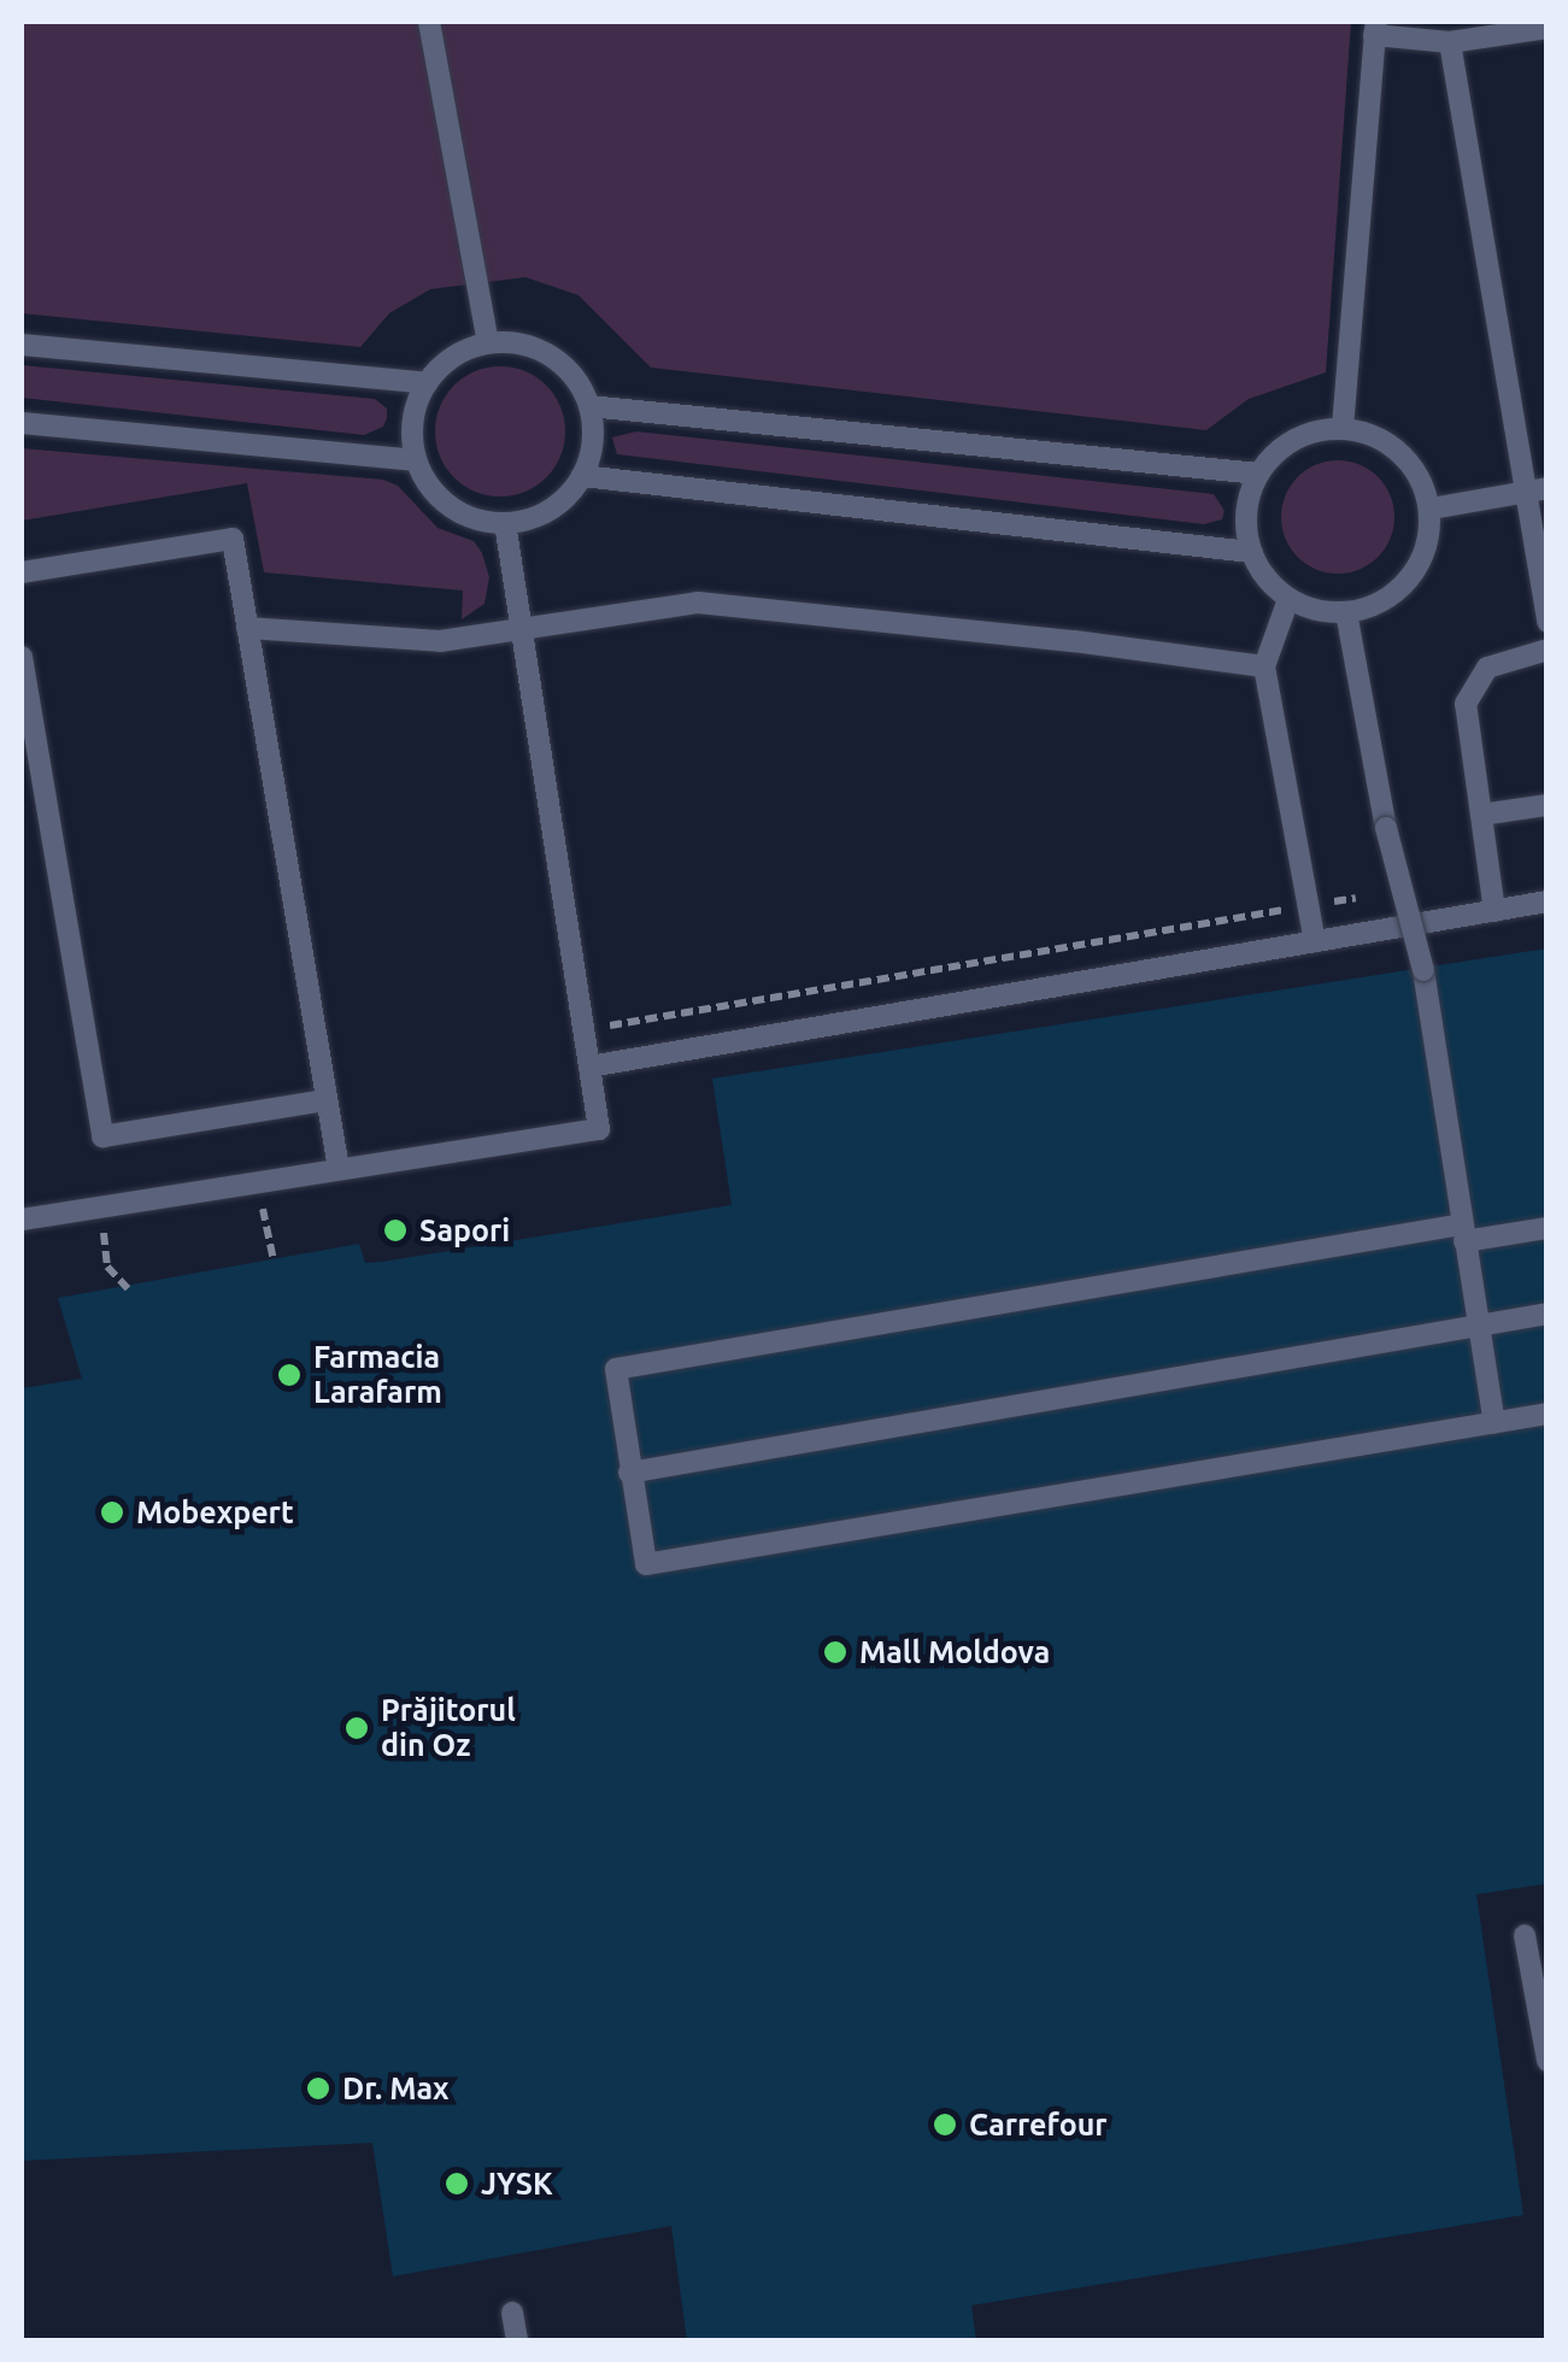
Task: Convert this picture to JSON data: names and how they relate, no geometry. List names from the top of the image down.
{
  "places": [
    "Sapori",
    "Farmacia Larafarm",
    "Mobexpert",
    "Mall Moldova",
    "Prăjitorul din Oz",
    "Dr. Max",
    "Carrefour",
    "JYSK"
  ]
}
